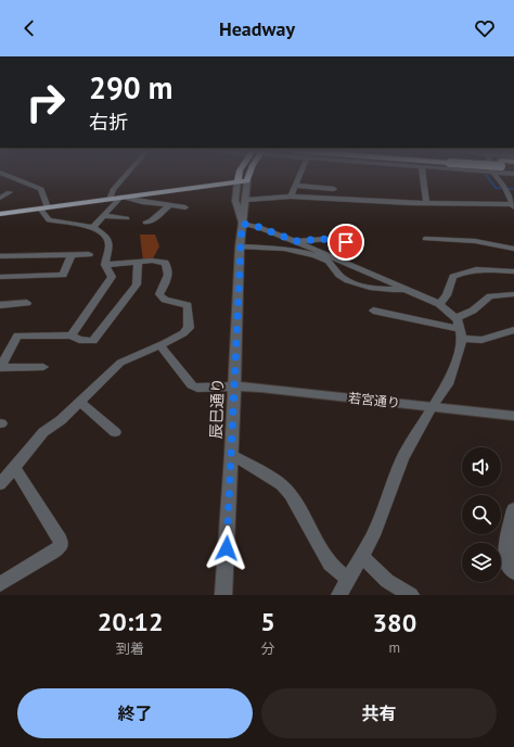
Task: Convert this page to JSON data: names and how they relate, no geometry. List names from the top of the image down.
{
  "streets": {
    "street": ["若宮通り", "辰巳通り"]
  },
  "crossings": [
    ["若宮通り", "辰巳通り"]
  ],
  "page": {
    "header": "Headway",
    "turn": ["290 m", "右折"],
    "eta": [
      "20:12",
      "到着",
      "5",
      "分",
      "380",
      "m"
    ],
    "buttons": ["終了", "共有"]
  }
}
